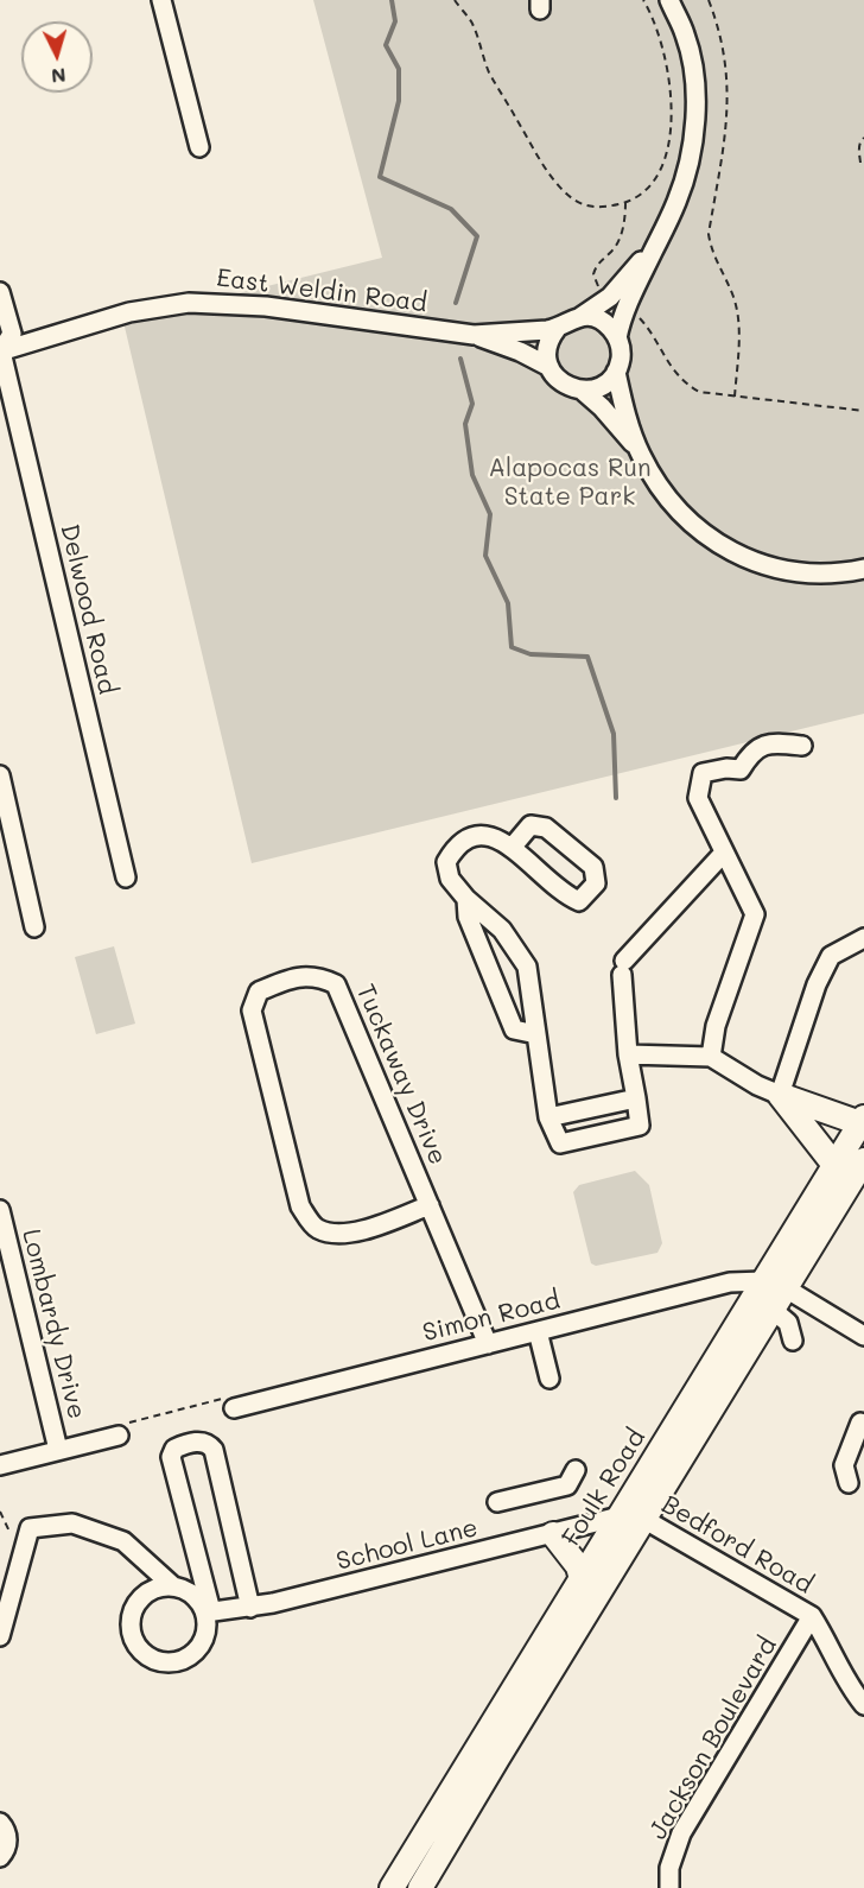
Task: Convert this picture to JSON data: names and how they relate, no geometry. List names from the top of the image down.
{
  "streets": {
    "main road": ["Foulk Road"],
    "street": [
      "East Weldin Road",
      "Delwood Road",
      "Tuckaway Drive",
      "Simon Road",
      "Lombardy Drive",
      "School Lane",
      "Bedford Road",
      "Jackson Boulevard"
    ]
  },
  "crossings": [
    ["East Weldin Road", "Delwood Road"],
    ["Tuckaway Drive", "Simon Road"],
    ["Simon Road", "Foulk Road"],
    ["Foulk Road", "School Lane"],
    ["Foulk Road", "Bedford Road"],
    ["School Lane", "Bedford Road"],
    ["Bedford Road", "Jackson Boulevard"]
  ],
  "parks": ["Alapocas Run State Park"],
  "north": "bottom"
}
